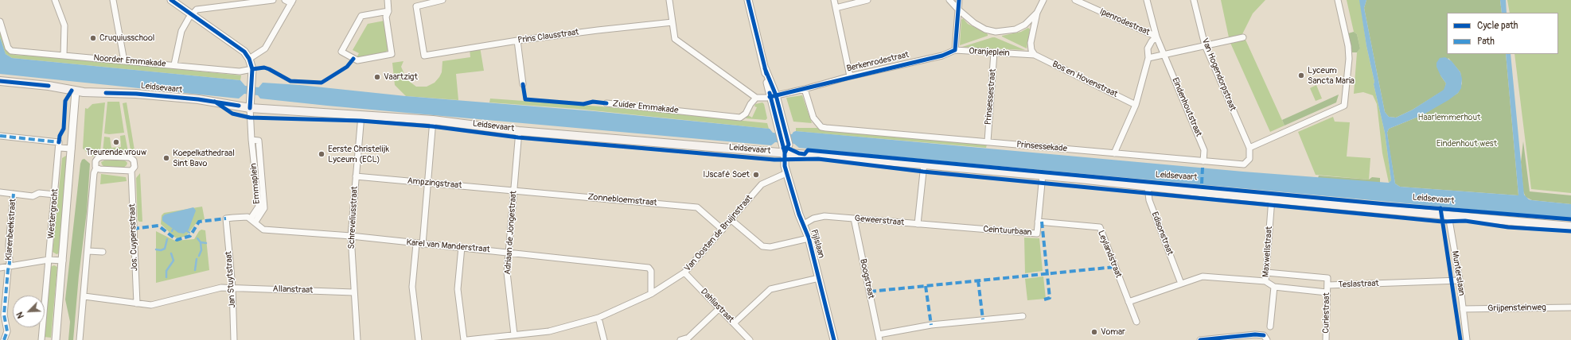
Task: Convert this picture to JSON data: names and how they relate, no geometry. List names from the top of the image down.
{
  "streets": {
    "main road": ["Leidsevaart"],
    "street": [
      "Ipenrodestraat",
      "Prins Clausstraat",
      "Oranjeplein",
      "Noorder Emmakade",
      "Berkenrodestraat",
      "Van Hogendorpstraat",
      "Bos en Hovenstraat",
      "Prinsessestraat",
      "Zuider Emmakade",
      "Eindenhoutstraat",
      "Prinsessekade",
      "Emmaplein",
      "Ampzingstraat",
      "Zonnebloemstraat",
      "Westergracht",
      "Schreveliusstraat",
      "Geweerstraat",
      "Klarenbeekstraat",
      "Ceintuurbaan",
      "Adriaan de Jongestraat",
      "Van Oosten de Bruijnstraat",
      "Edisonstraat",
      "Jos. Cuypersstraat",
      "Pijlslaan",
      "Karel van Manderstraat",
      "Maxwellstraat",
      "Leylandstraat",
      "Munterslaan",
      "Boogstraat",
      "Jan Stuytstraat",
      "Teslastraat",
      "Allanstraat",
      "Dahliastraat",
      "Grijpensteinweg",
      "Curiestraat"
    ]
  },
  "crossings": [
    ["Ipenrodestraat", "Eindenhoutstraat"],
    ["Oranjeplein", "Berkenrodestraat"],
    ["Oranjeplein", "Bos en Hovenstraat"],
    ["Oranjeplein", "Prinsessestraat"],
    ["Berkenrodestraat", "Zuider Emmakade"],
    ["Berkenrodestraat", "Prinsessekade"],
    ["Berkenrodestraat", "Pijlslaan"],
    ["Van Hogendorpstraat", "Prinsessekade"],
    ["Leidsevaart", "Emmaplein"],
    ["Leidsevaart", "Westergracht"],
    ["Leidsevaart", "Schreveliusstraat"],
    ["Leidsevaart", "Ceintuurbaan"],
    ["Leidsevaart", "Adriaan de Jongestraat"],
    ["Leidsevaart", "Edisonstraat"],
    ["Leidsevaart", "Pijlslaan"],
    ["Leidsevaart", "Maxwellstraat"],
    ["Leidsevaart", "Munterslaan"],
    ["Prinsessestraat", "Prinsessekade"],
    ["Eindenhoutstraat", "Prinsessekade"],
    ["Emmaplein", "Karel van Manderstraat"],
    ["Emmaplein", "Jan Stuytstraat"],
    ["Ampzingstraat", "Zonnebloemstraat"],
    ["Ampzingstraat", "Schreveliusstraat"],
    ["Ampzingstraat", "Adriaan de Jongestraat"],
    ["Zonnebloemstraat", "Adriaan de Jongestraat"],
    ["Zonnebloemstraat", "Van Oosten de Bruijnstraat"],
    ["Schreveliusstraat", "Karel van Manderstraat"],
    ["Schreveliusstraat", "Allanstraat"],
    ["Geweerstraat", "Ceintuurbaan"],
    ["Geweerstraat", "Pijlslaan"],
    ["Geweerstraat", "Boogstraat"],
    ["Ceintuurbaan", "Leylandstraat"],
    ["Adriaan de Jongestraat", "Van Oosten de Bruijnstraat"],
    ["Adriaan de Jongestraat", "Karel van Manderstraat"],
    ["Van Oosten de Bruijnstraat", "Pijlslaan"],
    ["Van Oosten de Bruijnstraat", "Karel van Manderstraat"],
    ["Van Oosten de Bruijnstraat", "Dahliastraat"],
    ["Jos. Cuypersstraat", "Allanstraat"],
    ["Karel van Manderstraat", "Jan Stuytstraat"],
    ["Maxwellstraat", "Teslastraat"],
    ["Munterslaan", "Teslastraat"],
    ["Munterslaan", "Grijpensteinweg"],
    ["Jan Stuytstraat", "Allanstraat"],
    ["Teslastraat", "Curiestraat"]
  ],
  "parks": ["Haarlemmerhout", "Eindenhout west"],
  "places": [
    "Cruquiusschool",
    "Lyceum Sancta Maria",
    "Vaartzigt",
    "Treurende vrouw",
    "Eerste Christelijk Lyceum (ECL)",
    "Koepelkathedraal Sint Bavo",
    "IJscafé Soet",
    "Vomar"
  ],
  "legend": ["Cycle path", "Path"],
  "north": "bottom left"
}
